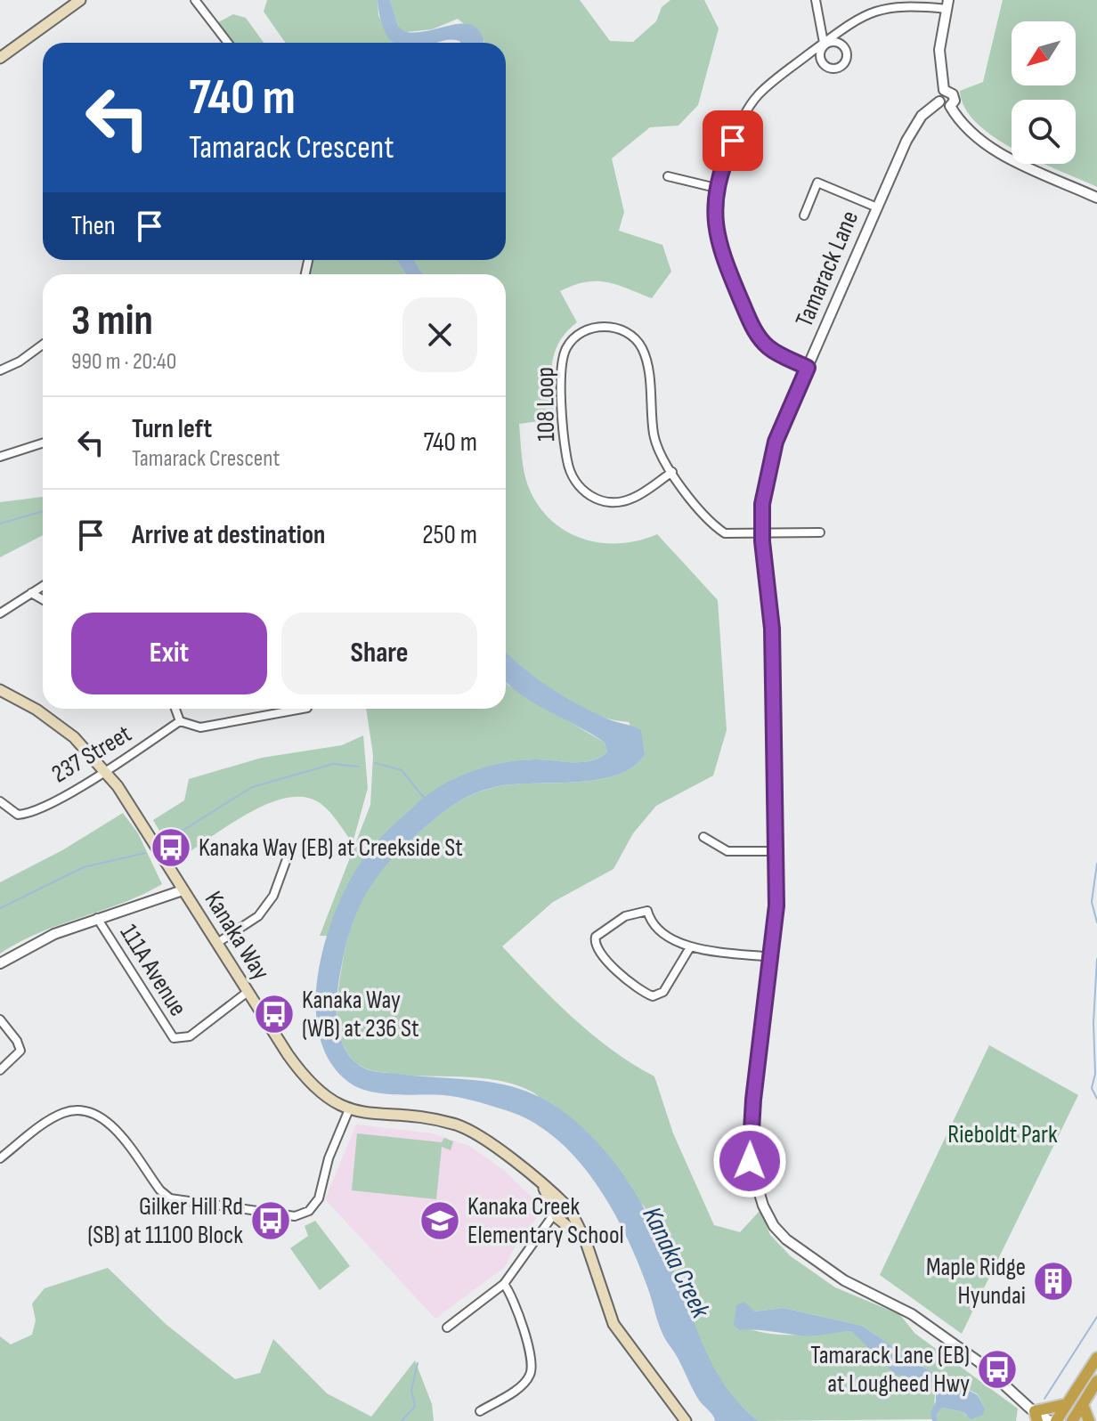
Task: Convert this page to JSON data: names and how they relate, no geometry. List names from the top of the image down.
{
  "streets": {
    "main road": ["Kanaka Way"],
    "street": [
      "Tamarack Lane",
      "108 Loop",
      "237 Street",
      "111A Avenue"
    ]
  },
  "crossings": [
    ["237 Street", "Kanaka Way"],
    ["Kanaka Way", "111A Avenue"]
  ],
  "water": ["Kanaka Creek"],
  "parks": ["Rieboldt Park"],
  "places": {
    "bus stop": [
      "Kanaka Way (EB) at Creekside St",
      "Kanaka Way (WB) at 236 St",
      "Gilker Hill Rd (SB) at 11100 Block",
      "Tamarack Lane (EB) at Lougheed Hwy"
    ],
    "school or university": ["Kanaka Creek Elementary School"],
    "building": ["Maple Ridge Hyundai"]
  },
  "north": "bottom left",
  "page": {
    "turn": ["740 m", "Tamarack Crescent"],
    "then": "Then",
    "heading": ["3 min", "990 m · 20:40"],
    "list": [
      {
        "name": "Turn left",
        "note": "Tamarack Crescent",
        "value": "740 m"
      },
      {
        "name": "Arrive at destination",
        "value": "250 m"
      }
    ],
    "buttons": ["Exit", "Share"]
  }
}
